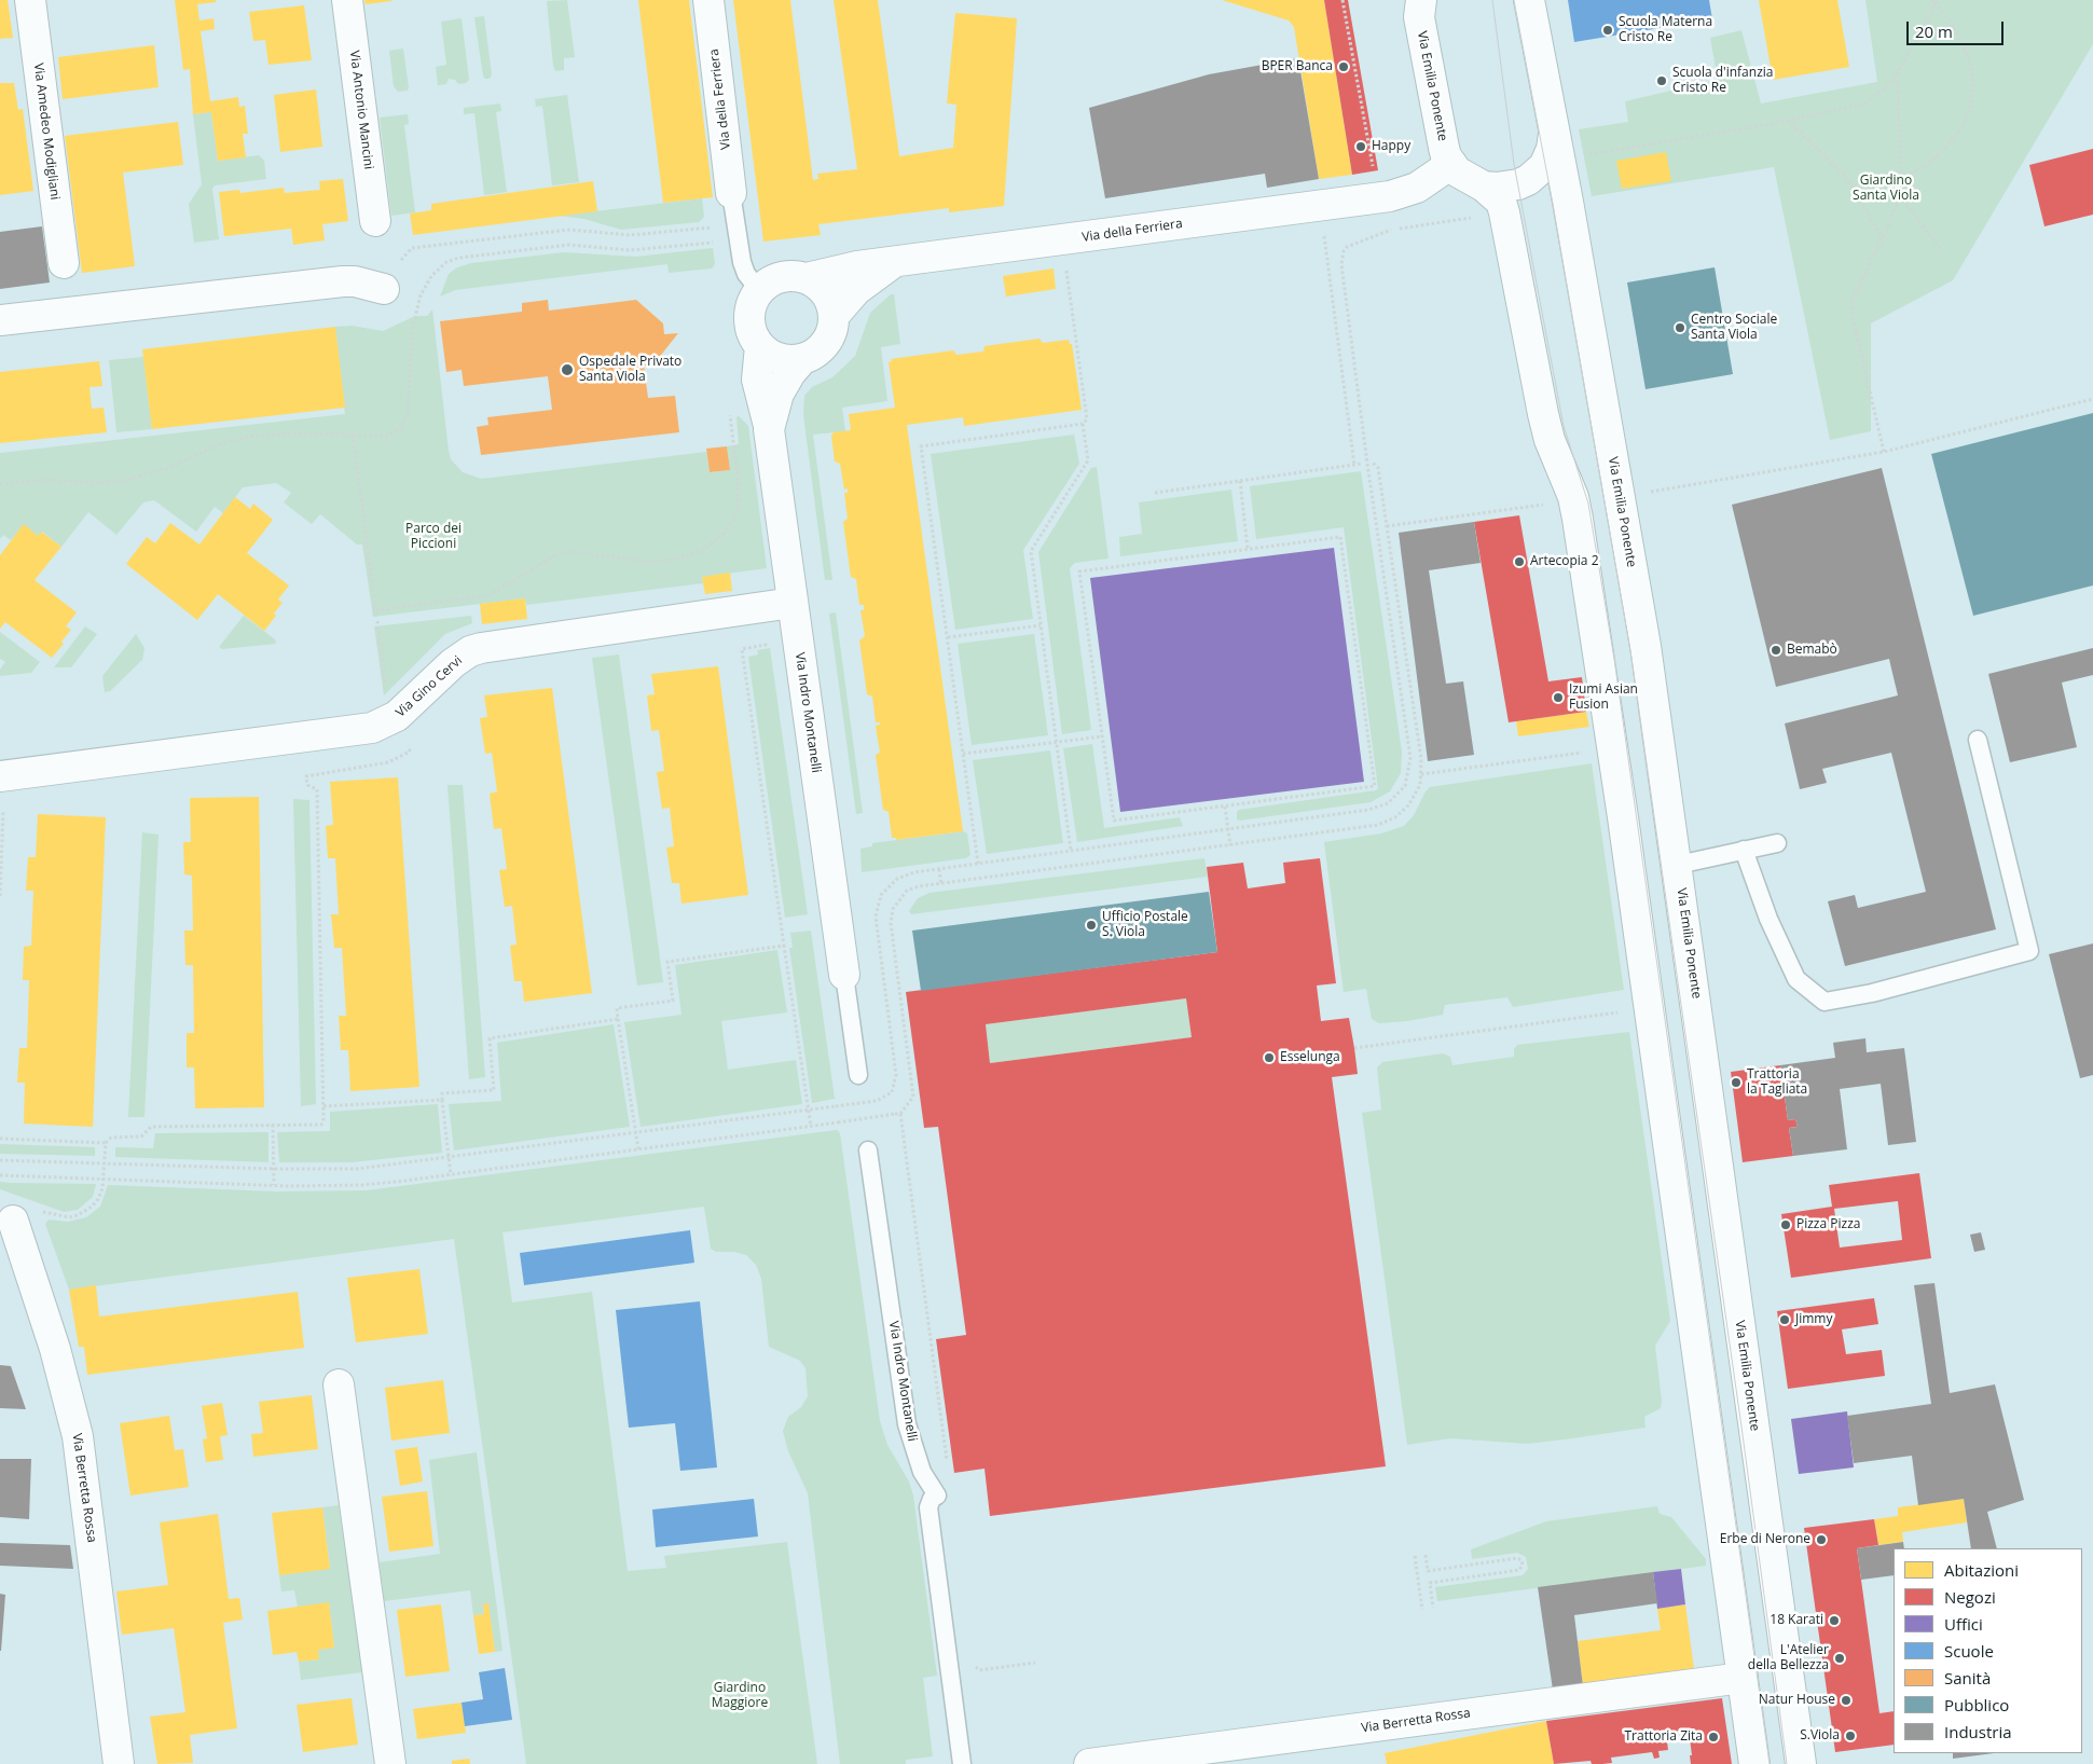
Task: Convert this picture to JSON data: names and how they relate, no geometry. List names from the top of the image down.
{
  "streets": {
    "street": [
      "Via Emilia Ponente",
      "Via della Ferriera",
      "Via Antonio Mancini",
      "Via Amedeo Modigliani",
      "Via Gino Cervi",
      "Via Indro Montanelli",
      "Via Berretta Rossa"
    ]
  },
  "crossings": [
    ["Via Emilia Ponente", "Via della Ferriera"],
    ["Via Emilia Ponente", "Via Berretta Rossa"],
    ["Via della Ferriera", "Via Indro Montanelli"],
    ["Via Gino Cervi", "Via Indro Montanelli"]
  ],
  "parks": ["Giardino Santa Viola", "Parco dei Piccioni", "Giardino Maggiore"],
  "places": [
    "Scuola Materna Cristo Re",
    "BPER Banca",
    "Scuola d'infanzia Cristo Re",
    "Happy",
    "Centro Sociale Santa Viola",
    "Ospedale Privato Santa Viola",
    "Artecopia 2",
    "Bemabò",
    "Izumi Asian Fusion",
    "Ufficio Postale S. Viola",
    "Esselunga",
    "Trattoria la Tagliata",
    "Pizza Pizza",
    "Jimmy",
    "Erbe di Nerone",
    "18 Karati",
    "L'Atelier della Bellezza",
    "Natur House",
    "S.Viola",
    "Trattoria Zita"
  ],
  "legend": [
    "Abitazioni",
    "Negozi",
    "Uffici",
    "Scuole",
    "Sanità",
    "Pubblico",
    "Industria"
  ],
  "scale_bar": "20 m"
}
